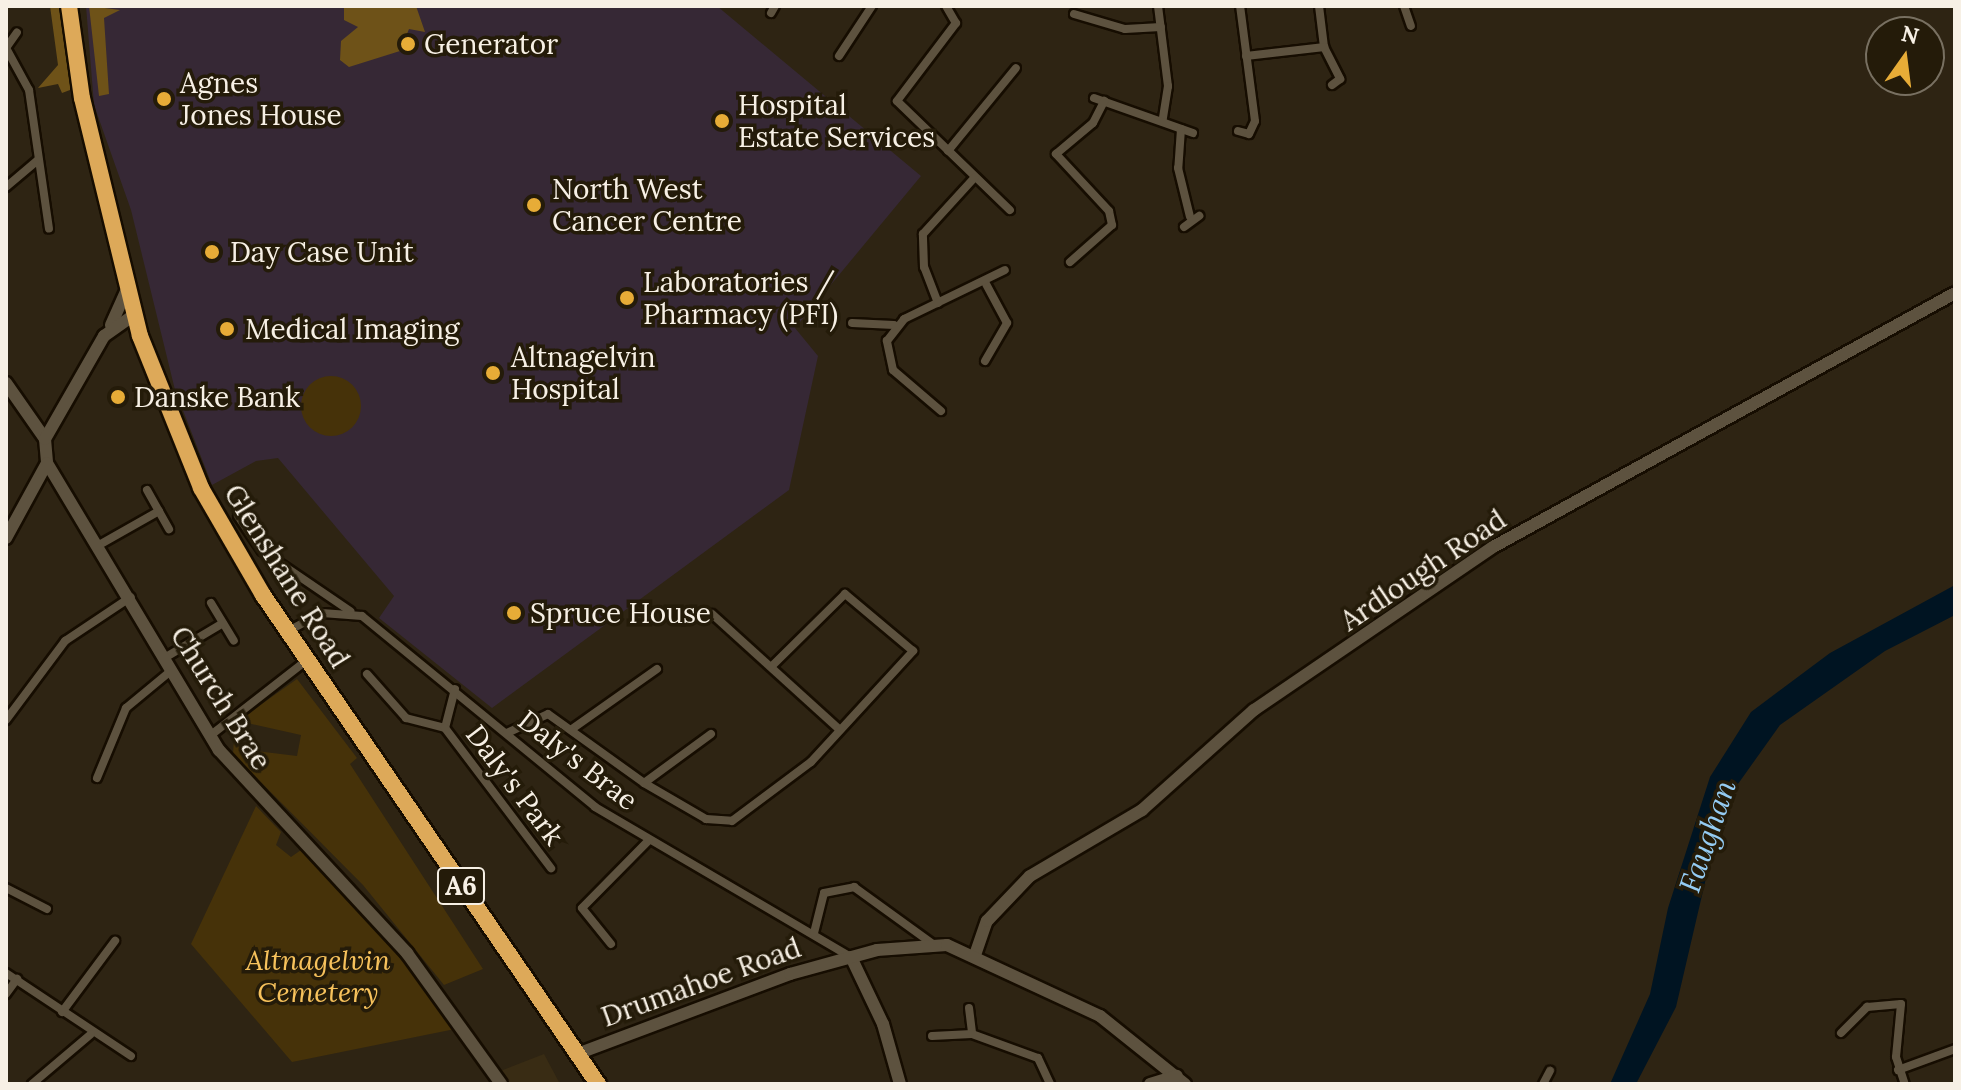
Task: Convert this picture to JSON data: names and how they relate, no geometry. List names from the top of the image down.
{
  "streets": {
    "highway": ["Glenshane Road", "A6"],
    "street": [
      "Ardlough Road",
      "Church Brae",
      "Daly's Brae",
      "Daly's Park",
      "Drumahoe Road"
    ]
  },
  "crossings": [
    ["Ardlough Road", "Drumahoe Road"],
    ["Glenshane Road", "Drumahoe Road"],
    ["Daly's Brae", "Daly's Park"],
    ["Daly's Brae", "Drumahoe Road"]
  ],
  "water": ["Faughan"],
  "parks": ["Altnagelvin Cemetery"],
  "places": [
    "Generator",
    "Agnes Jones House",
    "Hospital Estate Services",
    "North West Cancer Centre",
    "Day Case Unit",
    "Laboratories / Pharmacy (PFI)",
    "Medical Imaging",
    "Altnagelvin Hospital",
    "Danske Bank",
    "Spruce House"
  ],
  "north": "top"
}
